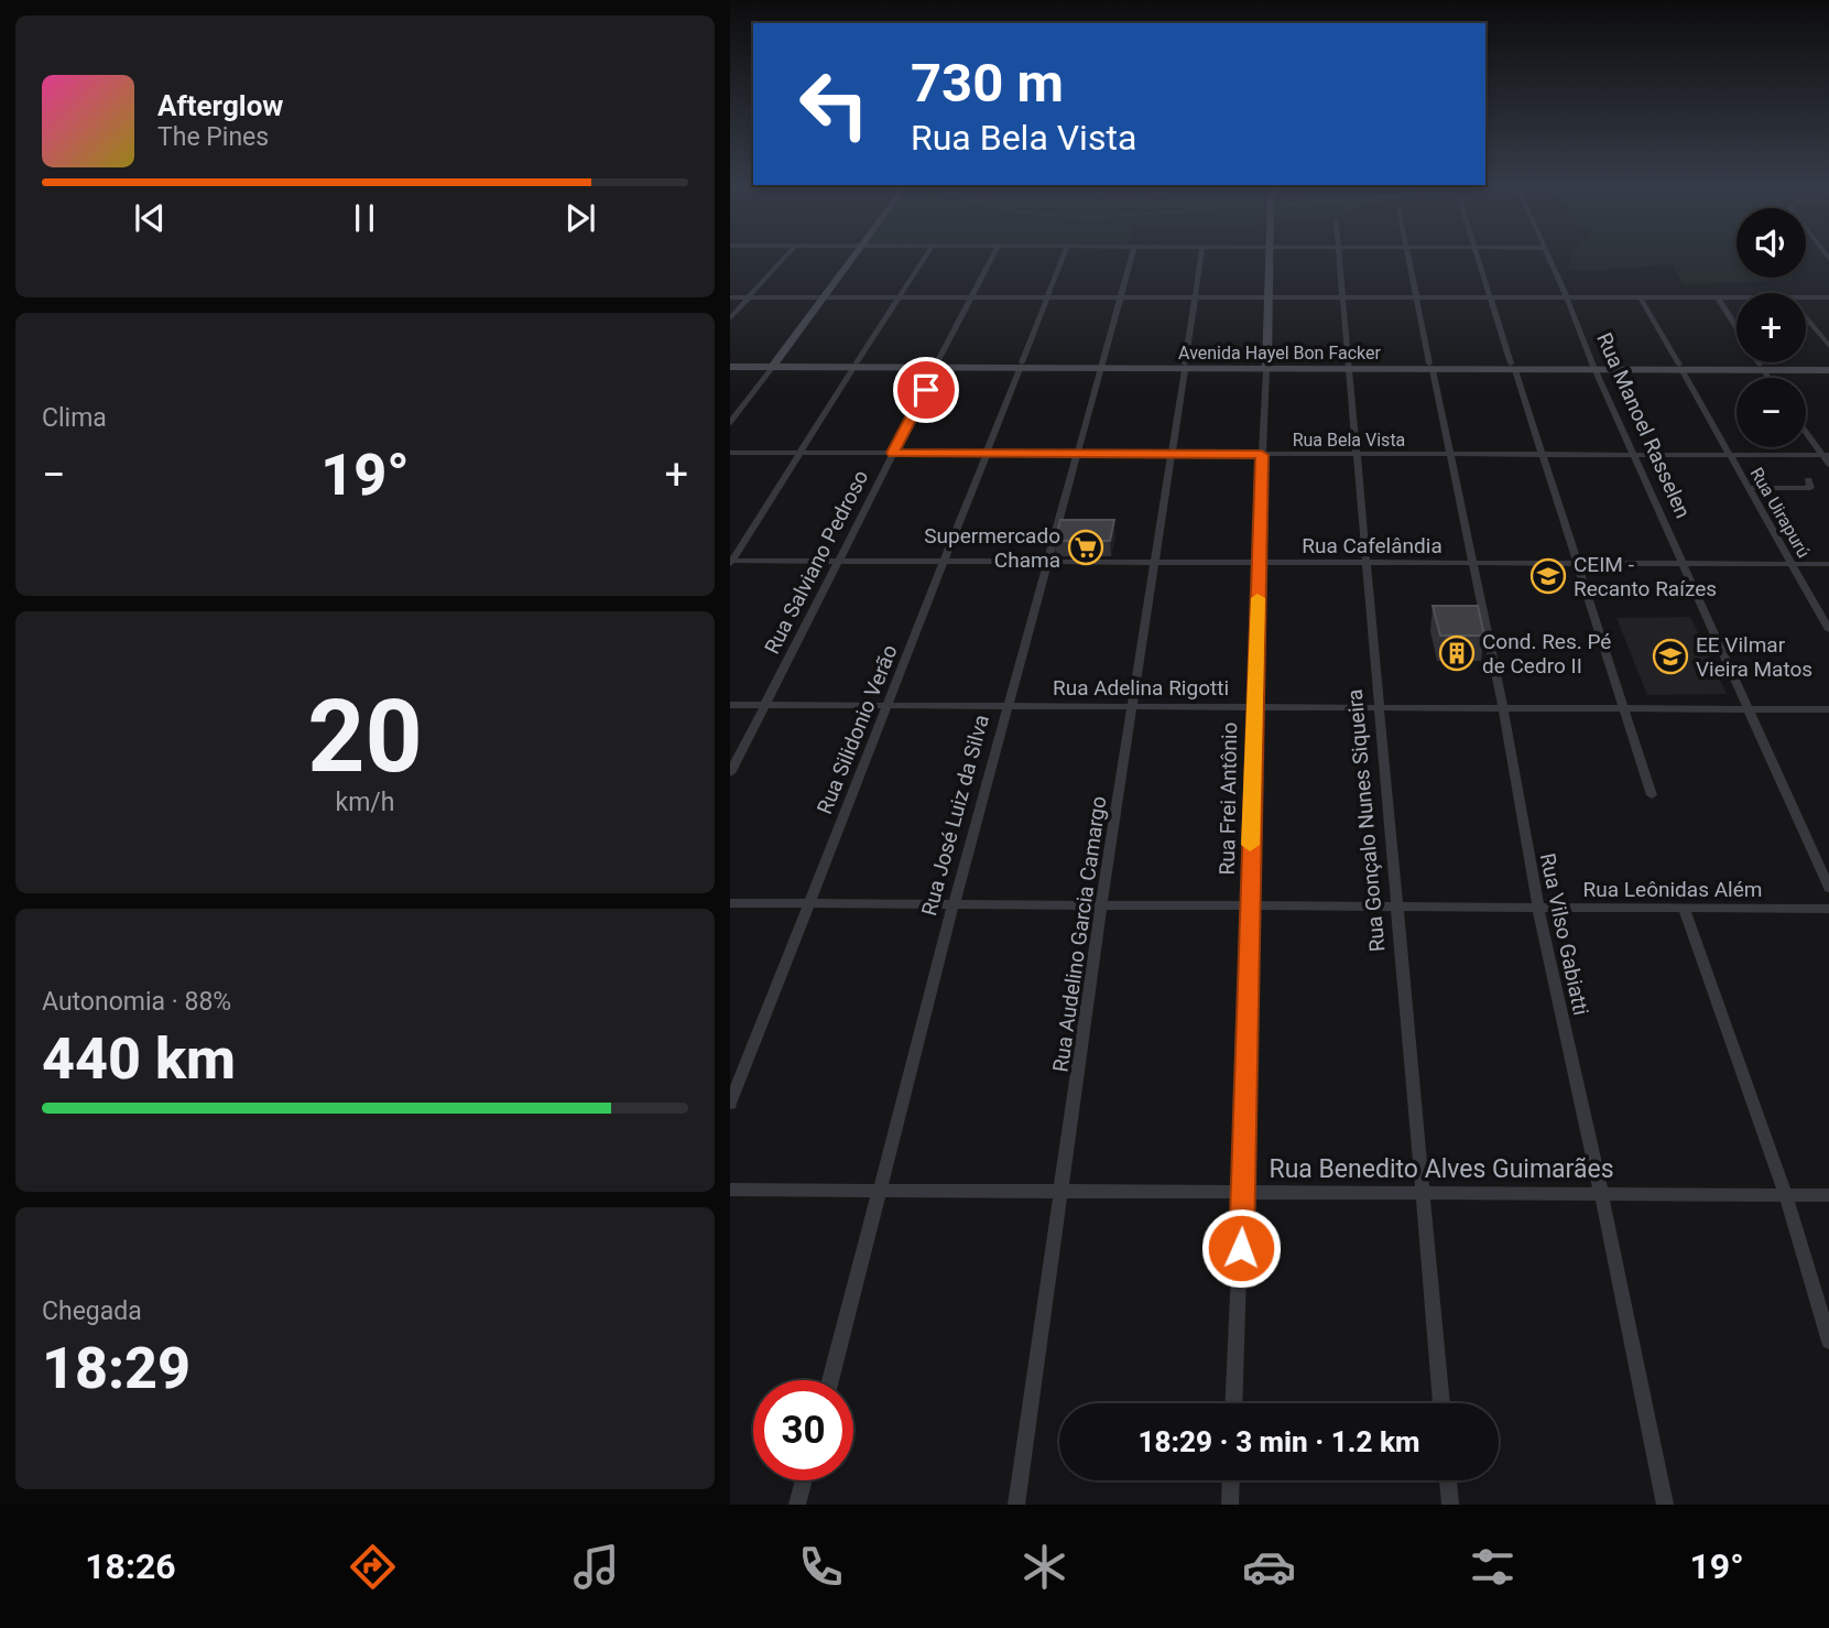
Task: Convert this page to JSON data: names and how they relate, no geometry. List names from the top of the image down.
{
  "streets": {
    "street": [
      "Avenida Hayel Bon Facker",
      "Rua Manoel Rasselen",
      "Rua Bela Vista",
      "Rua Uirapurú",
      "Rua Cafelândia",
      "Rua Salviano Pedroso",
      "Rua Adelina Rigotti",
      "Rua Silidonio Verão",
      "Rua Frei Antônio",
      "Rua José Luiz da Silva",
      "Rua Gonçalo Nunes Siqueira",
      "Rua Leônidas Além",
      "Rua Audelino Garcia Camargo",
      "Rua Vilso Gabiatti",
      "Rua Benedito Alves Guimarães"
    ]
  },
  "crossings": [
    ["Avenida Hayel Bon Facker", "Rua Manoel Rasselen"],
    ["Avenida Hayel Bon Facker", "Rua Uirapurú"],
    ["Avenida Hayel Bon Facker", "Rua Salviano Pedroso"],
    ["Avenida Hayel Bon Facker", "Rua Silidonio Verão"],
    ["Avenida Hayel Bon Facker", "Rua Frei Antônio"],
    ["Avenida Hayel Bon Facker", "Rua José Luiz da Silva"],
    ["Avenida Hayel Bon Facker", "Rua Gonçalo Nunes Siqueira"],
    ["Avenida Hayel Bon Facker", "Rua Audelino Garcia Camargo"],
    ["Avenida Hayel Bon Facker", "Rua Vilso Gabiatti"],
    ["Rua Manoel Rasselen", "Rua Bela Vista"],
    ["Rua Manoel Rasselen", "Rua Cafelândia"],
    ["Rua Manoel Rasselen", "Rua Adelina Rigotti"],
    ["Rua Bela Vista", "Rua Uirapurú"],
    ["Rua Bela Vista", "Rua Salviano Pedroso"],
    ["Rua Bela Vista", "Rua Silidonio Verão"],
    ["Rua Bela Vista", "Rua Frei Antônio"],
    ["Rua Bela Vista", "Rua José Luiz da Silva"],
    ["Rua Bela Vista", "Rua Gonçalo Nunes Siqueira"],
    ["Rua Bela Vista", "Rua Audelino Garcia Camargo"],
    ["Rua Bela Vista", "Rua Vilso Gabiatti"],
    ["Rua Uirapurú", "Rua Cafelândia"],
    ["Rua Cafelândia", "Rua Salviano Pedroso"],
    ["Rua Cafelândia", "Rua Silidonio Verão"],
    ["Rua Cafelândia", "Rua Frei Antônio"],
    ["Rua Cafelândia", "Rua José Luiz da Silva"],
    ["Rua Cafelândia", "Rua Gonçalo Nunes Siqueira"],
    ["Rua Cafelândia", "Rua Audelino Garcia Camargo"],
    ["Rua Cafelândia", "Rua Vilso Gabiatti"],
    ["Rua Salviano Pedroso", "Rua Adelina Rigotti"],
    ["Rua Adelina Rigotti", "Rua Silidonio Verão"],
    ["Rua Adelina Rigotti", "Rua Frei Antônio"],
    ["Rua Adelina Rigotti", "Rua José Luiz da Silva"],
    ["Rua Adelina Rigotti", "Rua Gonçalo Nunes Siqueira"],
    ["Rua Adelina Rigotti", "Rua Audelino Garcia Camargo"],
    ["Rua Adelina Rigotti", "Rua Vilso Gabiatti"],
    ["Rua Silidonio Verão", "Rua Leônidas Além"],
    ["Rua Frei Antônio", "Rua Leônidas Além"],
    ["Rua Frei Antônio", "Rua Benedito Alves Guimarães"],
    ["Rua José Luiz da Silva", "Rua Leônidas Além"],
    ["Rua José Luiz da Silva", "Rua Benedito Alves Guimarães"],
    ["Rua Gonçalo Nunes Siqueira", "Rua Leônidas Além"],
    ["Rua Gonçalo Nunes Siqueira", "Rua Benedito Alves Guimarães"],
    ["Rua Leônidas Além", "Rua Audelino Garcia Camargo"],
    ["Rua Leônidas Além", "Rua Vilso Gabiatti"],
    ["Rua Audelino Garcia Camargo", "Rua Benedito Alves Guimarães"],
    ["Rua Vilso Gabiatti", "Rua Benedito Alves Guimarães"]
  ],
  "places": {
    "supermarket": ["Supermercado Chama"],
    "school or university": ["CEIM - Recanto Raízes", "EE Vilmar Vieira Matos"],
    "building": ["Cond. Res. Pé de Cedro II"]
  },
  "page": {
    "turn": ["730 m", "Rua Bela Vista"],
    "song": ["Afterglow", "The Pines"],
    "map_buttons": ["+", "−"],
    "tile": [
      "Clima",
      ["20", "km/h"],
      ["Autonomia · 88%", "440 km"],
      ["Chegada", "18:29"]
    ],
    "heat": ["−", "19°", "+"],
    "limit": "30",
    "trip": "18:29 · 3 min · 1.2 km",
    "tabs": ["18:26", "19°"]
  }
}
